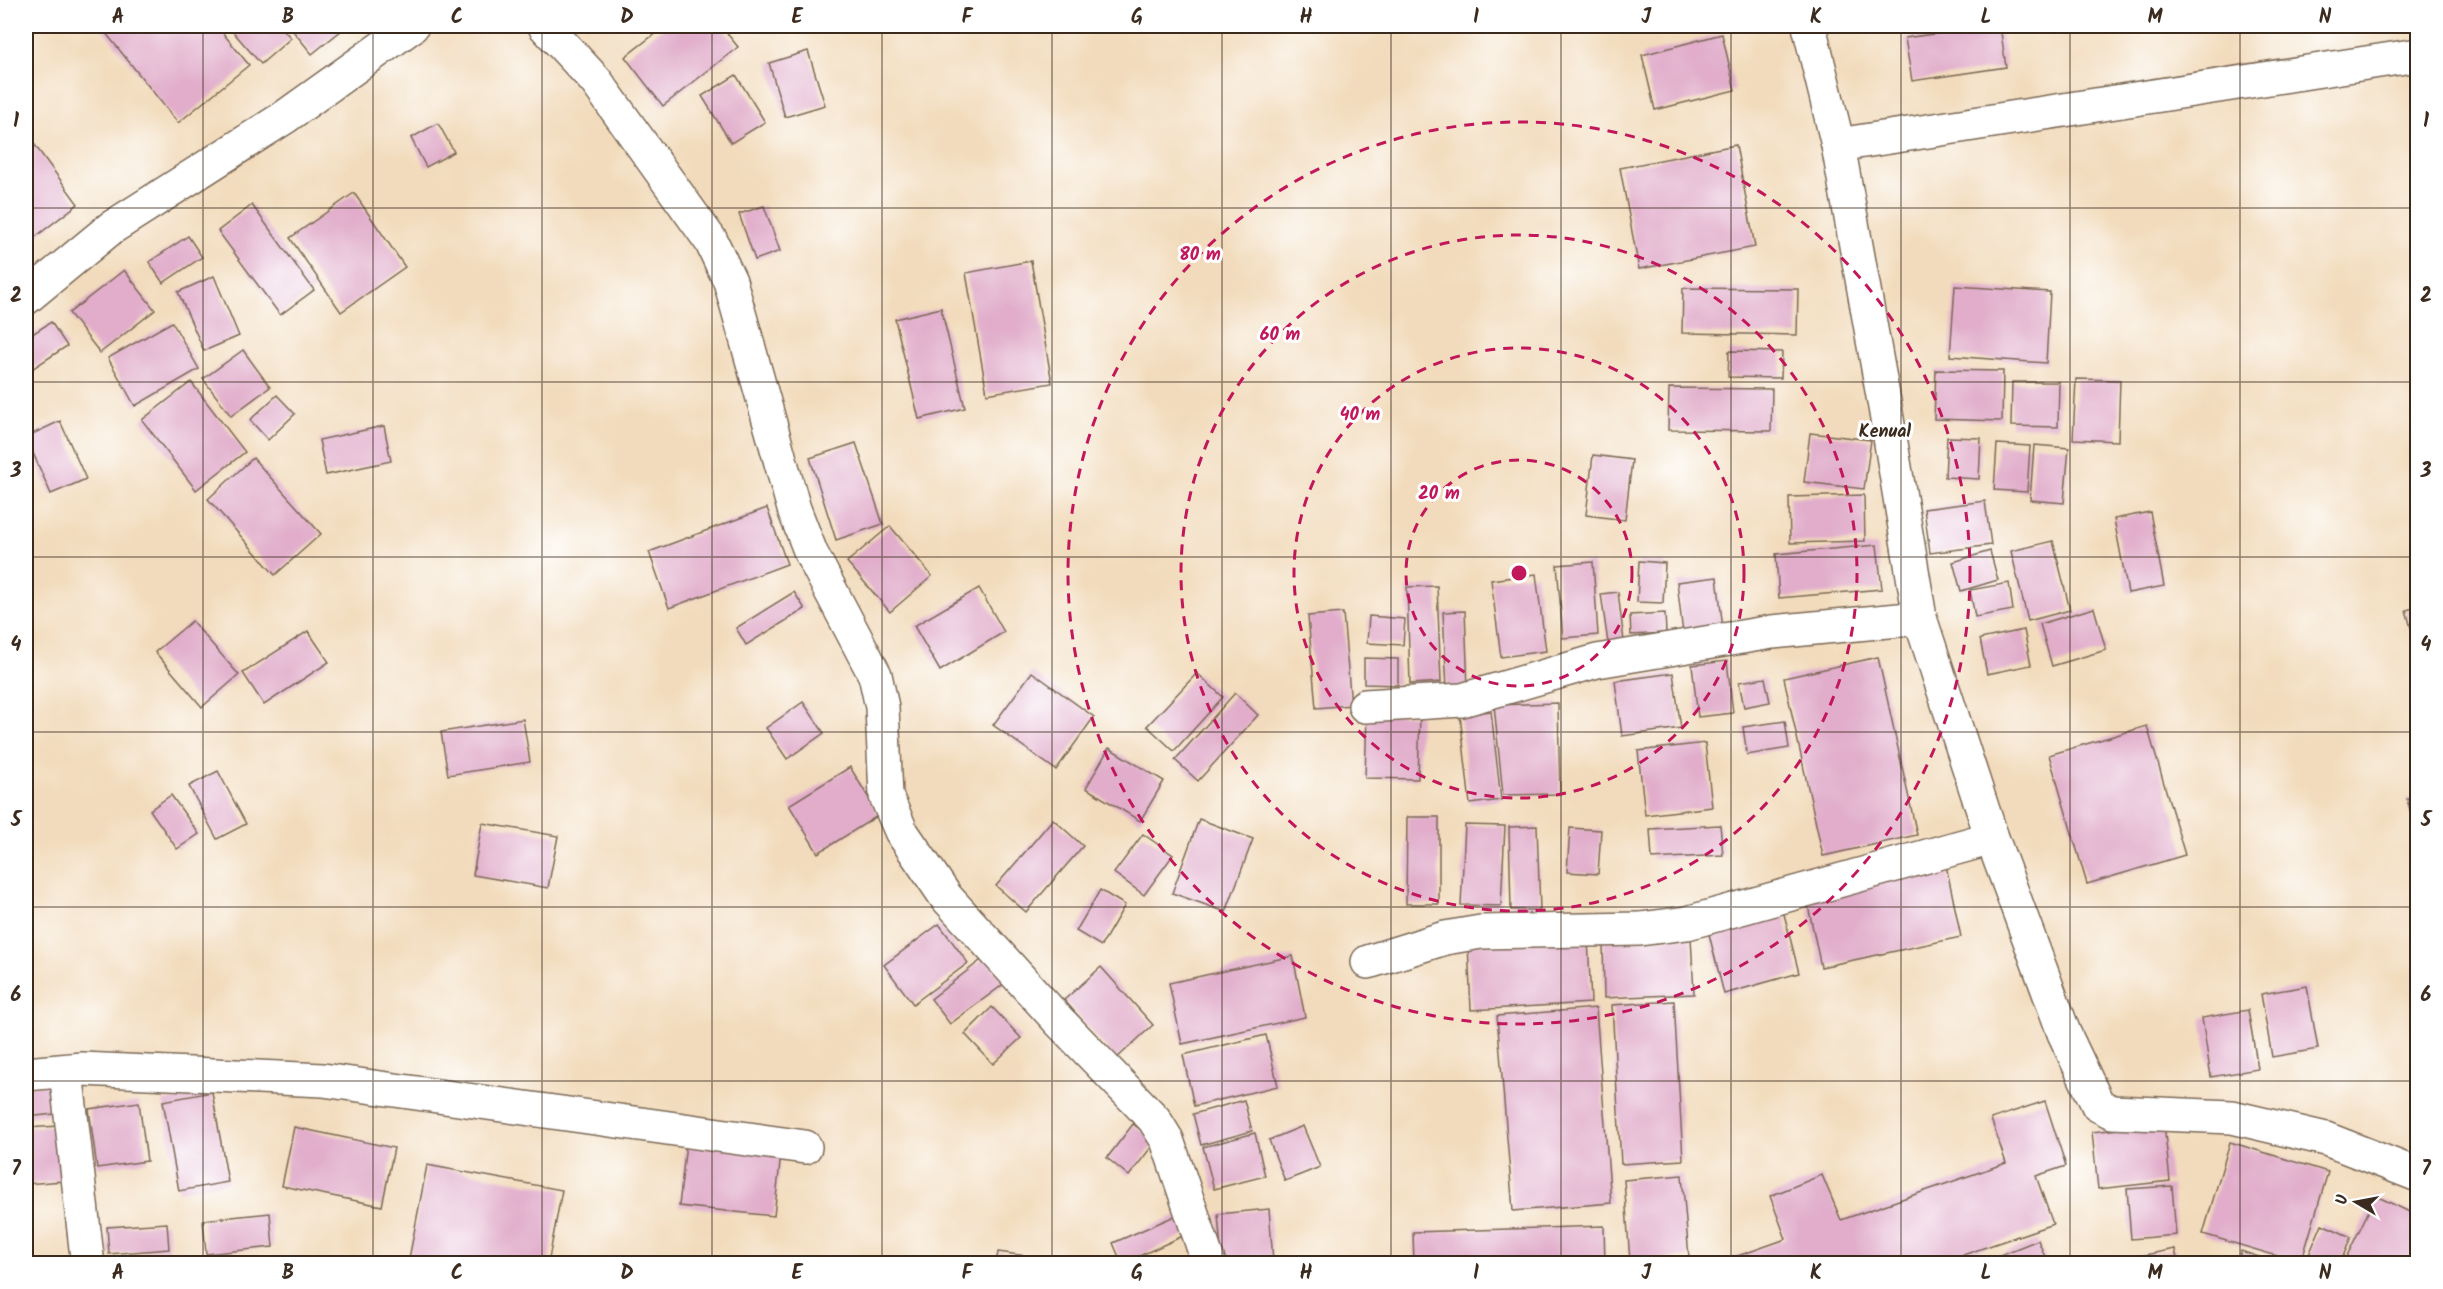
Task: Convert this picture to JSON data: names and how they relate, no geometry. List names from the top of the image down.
{
  "districts": ["Kenual"],
  "north": "left",
  "grid": {
    "columns": [
      "A",
      "B",
      "C",
      "D",
      "E",
      "F",
      "G",
      "H",
      "I",
      "J",
      "K",
      "L",
      "M",
      "N"
    ],
    "rows": [
      "1",
      "2",
      "3",
      "4",
      "5",
      "6",
      "7"
    ]
  },
  "rings": [
    "80 m",
    "60 m",
    "40 m",
    "20 m"
  ]
}
